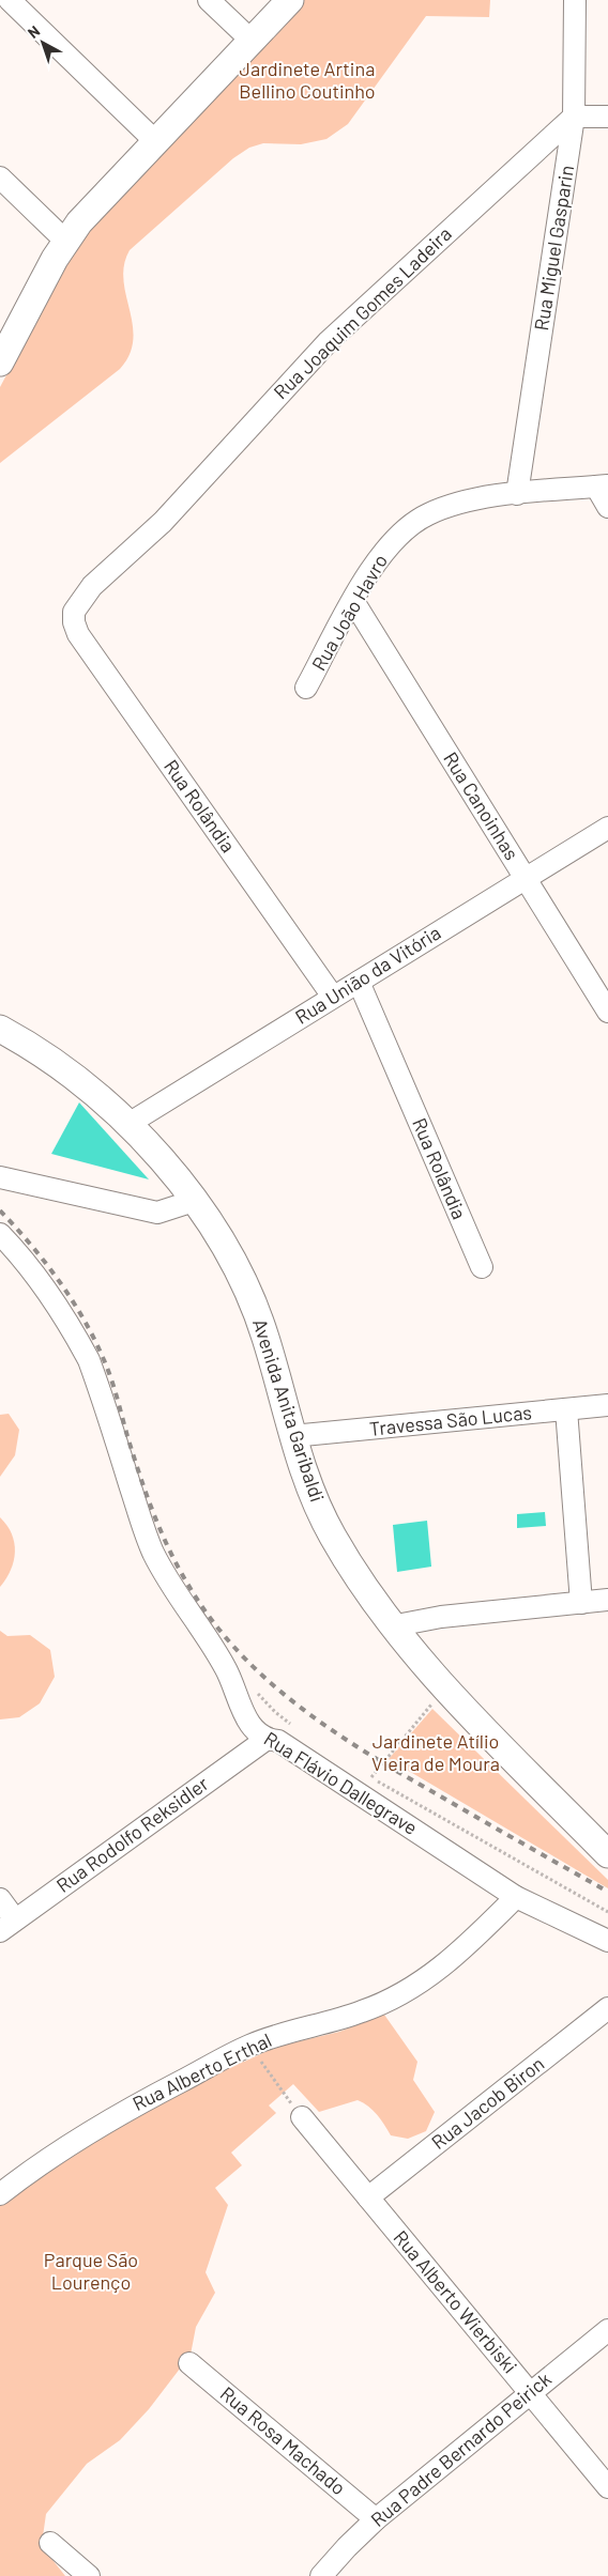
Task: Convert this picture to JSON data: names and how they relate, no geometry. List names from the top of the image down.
{
  "streets": {
    "main road": ["Avenida Anita Garibaldi"],
    "street": [
      "Rua Miguel Gasparin",
      "Rua Joaquim Gomes Ladeira",
      "Rua João Havro",
      "Rua Rolândia",
      "Rua Canoinhas",
      "Rua União da Vitória",
      "Travessa São Lucas",
      "Rua Flávio Dallegrave",
      "Rua Rodolfo Reksidler",
      "Rua Alberto Erthal",
      "Rua Jacob Biron",
      "Rua Alberto Wierbiski",
      "Rua Rosa Machado",
      "Rua Padre Bernardo Peirick"
    ]
  },
  "crossings": [
    ["Rua Miguel Gasparin", "Rua Joaquim Gomes Ladeira"],
    ["Rua Miguel Gasparin", "Rua João Havro"],
    ["Rua Joaquim Gomes Ladeira", "Rua Rolândia"],
    ["Rua João Havro", "Rua Canoinhas"],
    ["Rua Rolândia", "Rua União da Vitória"],
    ["Rua Canoinhas", "Rua União da Vitória"],
    ["Rua União da Vitória", "Avenida Anita Garibaldi"],
    ["Avenida Anita Garibaldi", "Travessa São Lucas"],
    ["Rua Flávio Dallegrave", "Rua Rodolfo Reksidler"],
    ["Rua Flávio Dallegrave", "Rua Alberto Erthal"],
    ["Rua Jacob Biron", "Rua Alberto Wierbiski"],
    ["Rua Alberto Wierbiski", "Rua Padre Bernardo Peirick"],
    ["Rua Rosa Machado", "Rua Padre Bernardo Peirick"]
  ],
  "parks": ["Jardinete Artina Bellino Coutinho", "Jardinete Atílio Vieira de Moura", "Parque São Lourenço"],
  "north": "top left"
}
